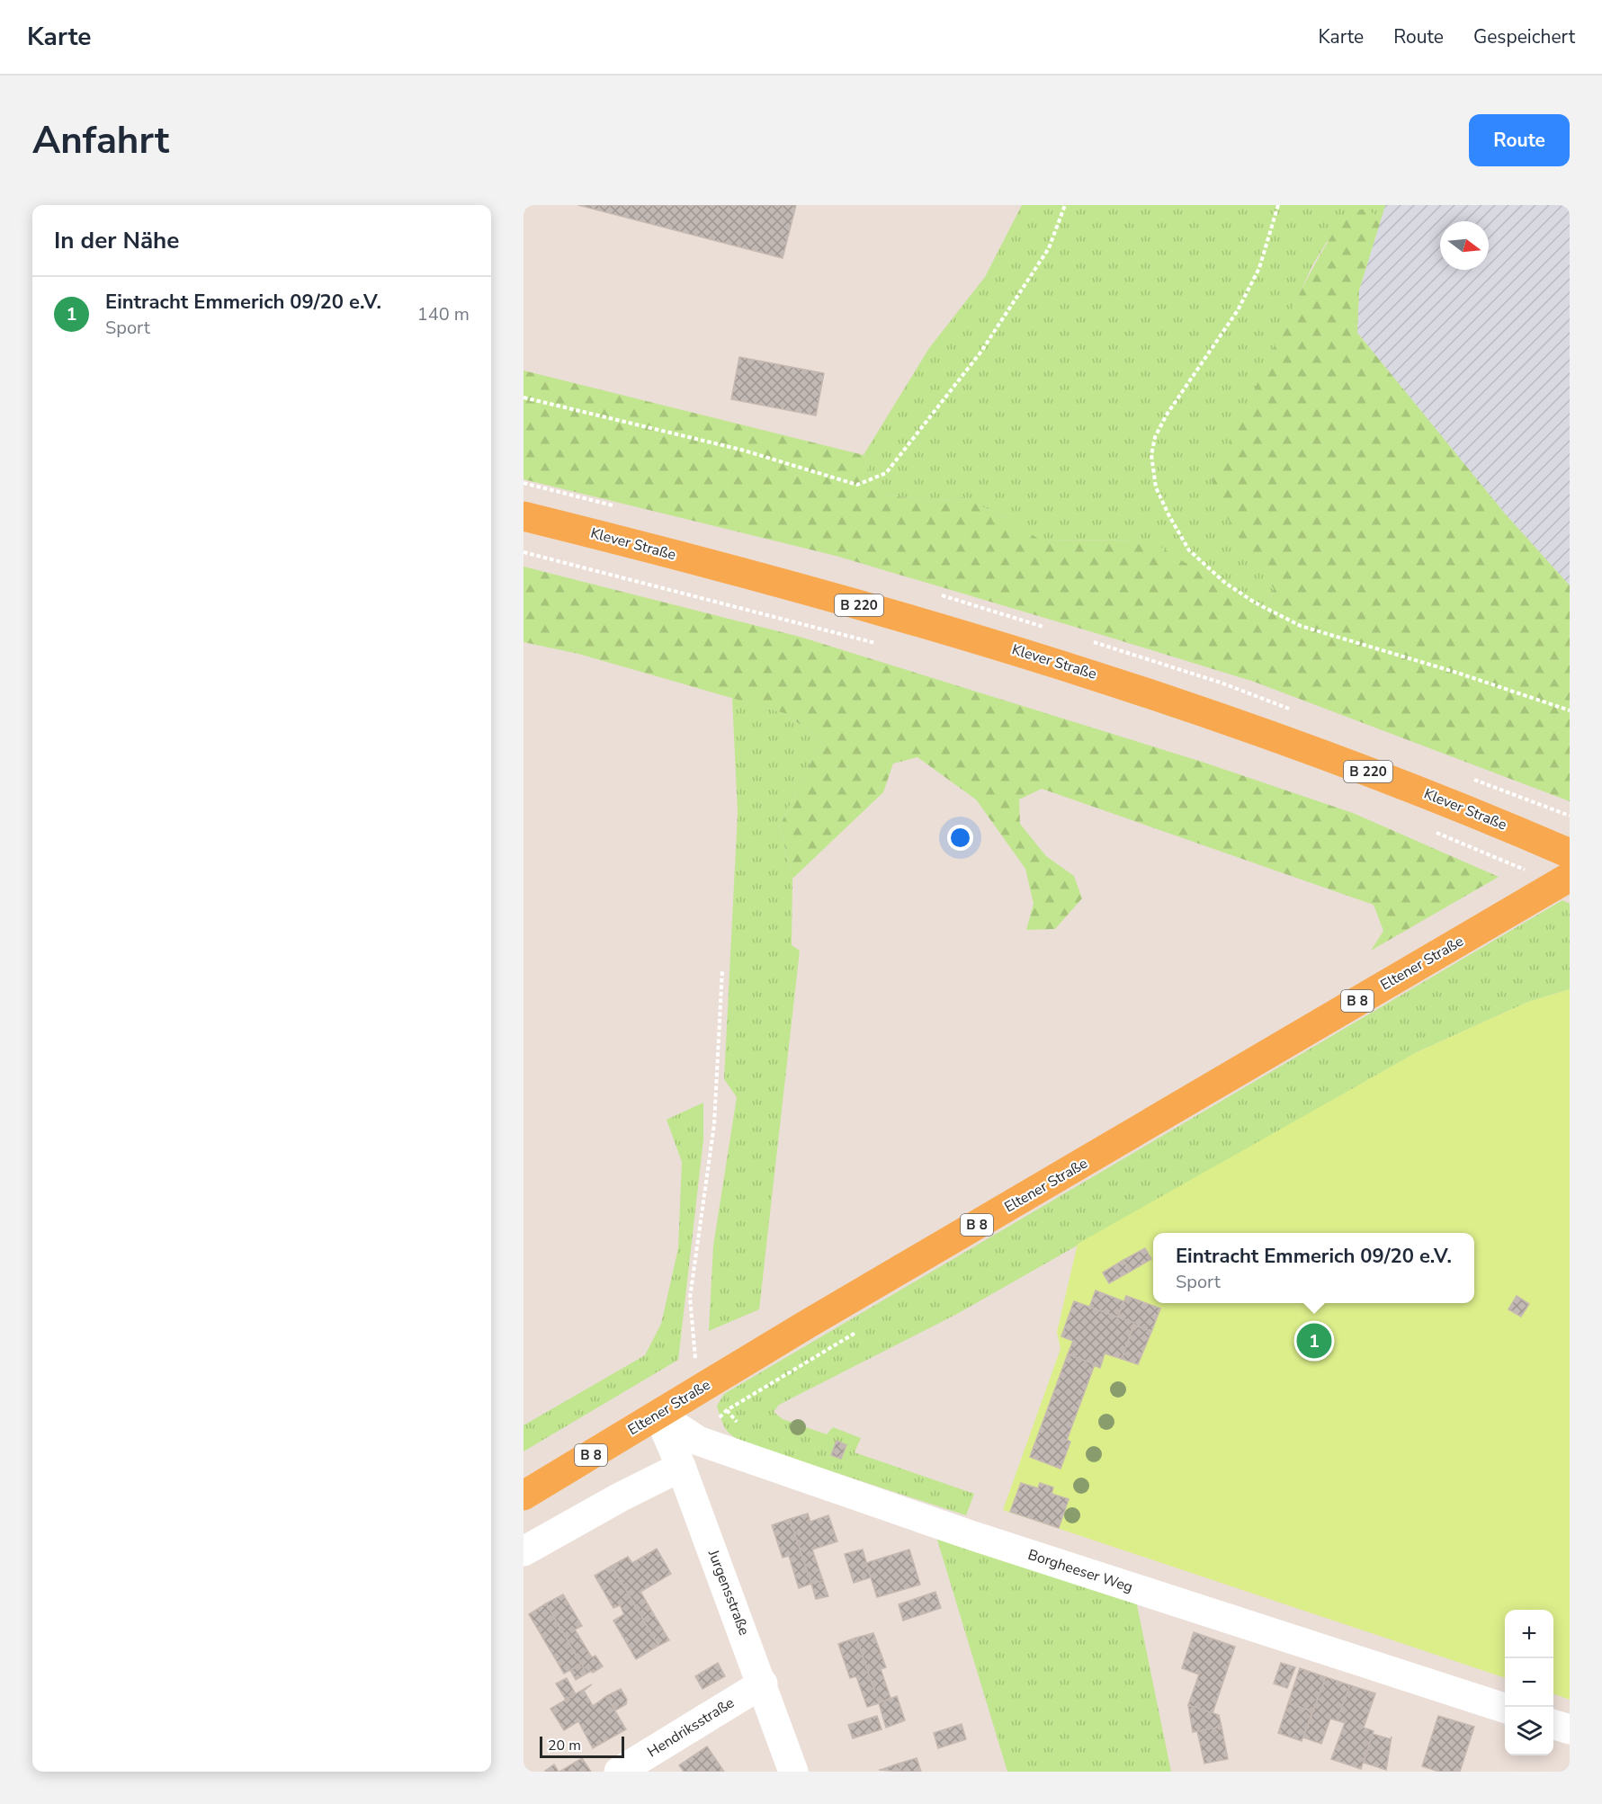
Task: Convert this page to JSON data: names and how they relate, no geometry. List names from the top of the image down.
{
  "streets": {
    "main road": [
      "Klever Straße",
      "B 220",
      "Eltener Straße",
      "B 8"
    ],
    "street": ["Borgheeser Weg", "Jurgensstraße", "Hendriksstraße"]
  },
  "crossings": [
    ["Eltener Straße", "Borgheeser Weg"],
    ["Eltener Straße", "Jurgensstraße"],
    ["Borgheeser Weg", "Jurgensstraße"],
    ["Jurgensstraße", "Hendriksstraße"]
  ],
  "scale_bar": "20 m",
  "north": "right",
  "page": {
    "header": "Karte",
    "nav": ["Karte", "Route", "Gespeichert"],
    "buttons": "Route",
    "title": "Anfahrt",
    "heading": "In der Nähe",
    "list": [
      {
        "mark": "1",
        "name": "Eintracht Emmerich 09/20 e.V.",
        "note": "Sport",
        "value": "140 m"
      }
    ],
    "popup": ["Eintracht Emmerich 09/20 e.V.", "Sport"],
    "pins": "1",
    "map_buttons": ["+", "−"],
    "scale": "20 m"
  }
}
